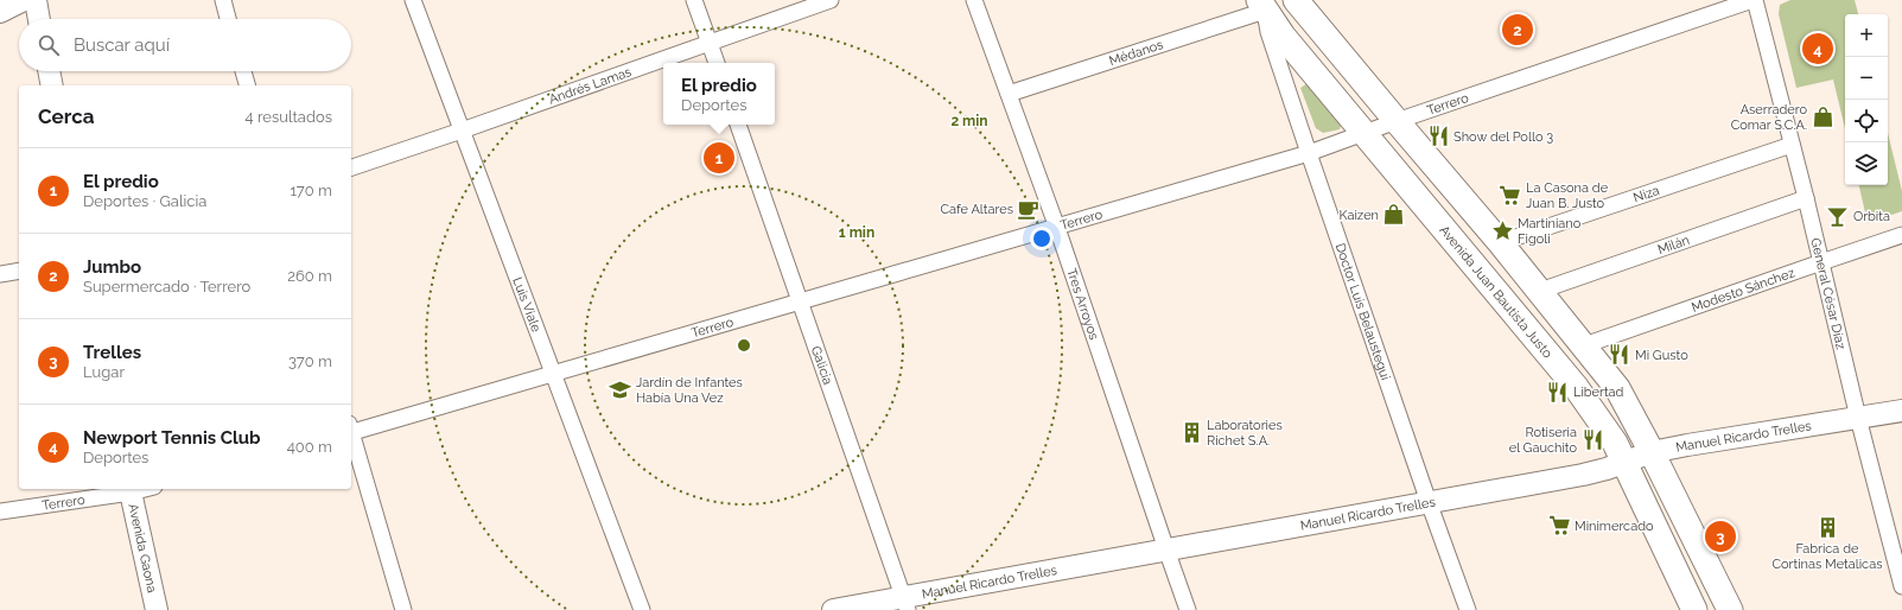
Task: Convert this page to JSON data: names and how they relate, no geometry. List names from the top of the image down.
{
  "streets": {
    "main road": ["Avenida Juan Bautista Justo"],
    "street": [
      "Médanos",
      "Andrés Lamas",
      "Terrero",
      "Niza",
      "Milán",
      "Modesto Sánchez",
      "General César Díaz",
      "Tres Arroyos",
      "Luis Viale",
      "Doctor Luis Belaustegui",
      "Galicia",
      "Manuel Ricardo Trelles",
      "Avenida Gaona"
    ]
  },
  "crossings": [
    ["Médanos", "Avenida Juan Bautista Justo"],
    ["Médanos", "Tres Arroyos"],
    ["Médanos", "Doctor Luis Belaustegui"],
    ["Andrés Lamas", "Luis Viale"],
    ["Terrero", "Avenida Juan Bautista Justo"],
    ["Terrero", "General César Díaz"],
    ["Terrero", "Tres Arroyos"],
    ["Terrero", "Luis Viale"],
    ["Terrero", "Doctor Luis Belaustegui"],
    ["Terrero", "Galicia"],
    ["Terrero", "Avenida Gaona"],
    ["Niza", "General César Díaz"],
    ["Milán", "General César Díaz"],
    ["Modesto Sánchez", "General César Díaz"],
    ["Avenida Juan Bautista Justo", "Doctor Luis Belaustegui"],
    ["Avenida Juan Bautista Justo", "Manuel Ricardo Trelles"],
    ["General César Díaz", "Manuel Ricardo Trelles"],
    ["Tres Arroyos", "Manuel Ricardo Trelles"],
    ["Doctor Luis Belaustegui", "Manuel Ricardo Trelles"],
    ["Galicia", "Manuel Ricardo Trelles"]
  ],
  "places": {
    "shop": ["Aserradero Comar S.C.A.", "Kaizen"],
    "restaurant": [
      "Show del Pollo 3",
      "Mi Gusto",
      "Libertad",
      "Rotiseria el Gauchito"
    ],
    "supermarket": ["La Casona de Juan B. Justo", "Minimercado"],
    "cafe": ["Cafe Altares"],
    "bar": ["Orbita"],
    "place": ["Martiniano Figoli"],
    "school or university": ["Jardín de Infantes Había Una Vez"],
    "building": ["Laboratories Richet S.A.", "Fabrica de Cortinas Metalicas"]
  },
  "page": {
    "pins": [
      "2",
      "4",
      "1",
      "3"
    ],
    "map_buttons": ["+", "−"],
    "search": "Buscar aquí",
    "popup": ["El predio", "Deportes"],
    "heading": ["Cerca", "4 resultados"],
    "list": [
      {
        "mark": "1",
        "name": "El predio",
        "note": "Deportes · Galicia",
        "value": "170 m"
      },
      {
        "mark": "2",
        "name": "Jumbo",
        "note": "Supermercado · Terrero",
        "value": "260 m"
      },
      {
        "mark": "3",
        "name": "Trelles",
        "note": "Lugar",
        "value": "370 m"
      },
      {
        "mark": "4",
        "name": "Newport Tennis Club",
        "note": "Deportes",
        "value": "400 m"
      }
    ]
  },
  "rings": ["2 min", "1 min"]
}
